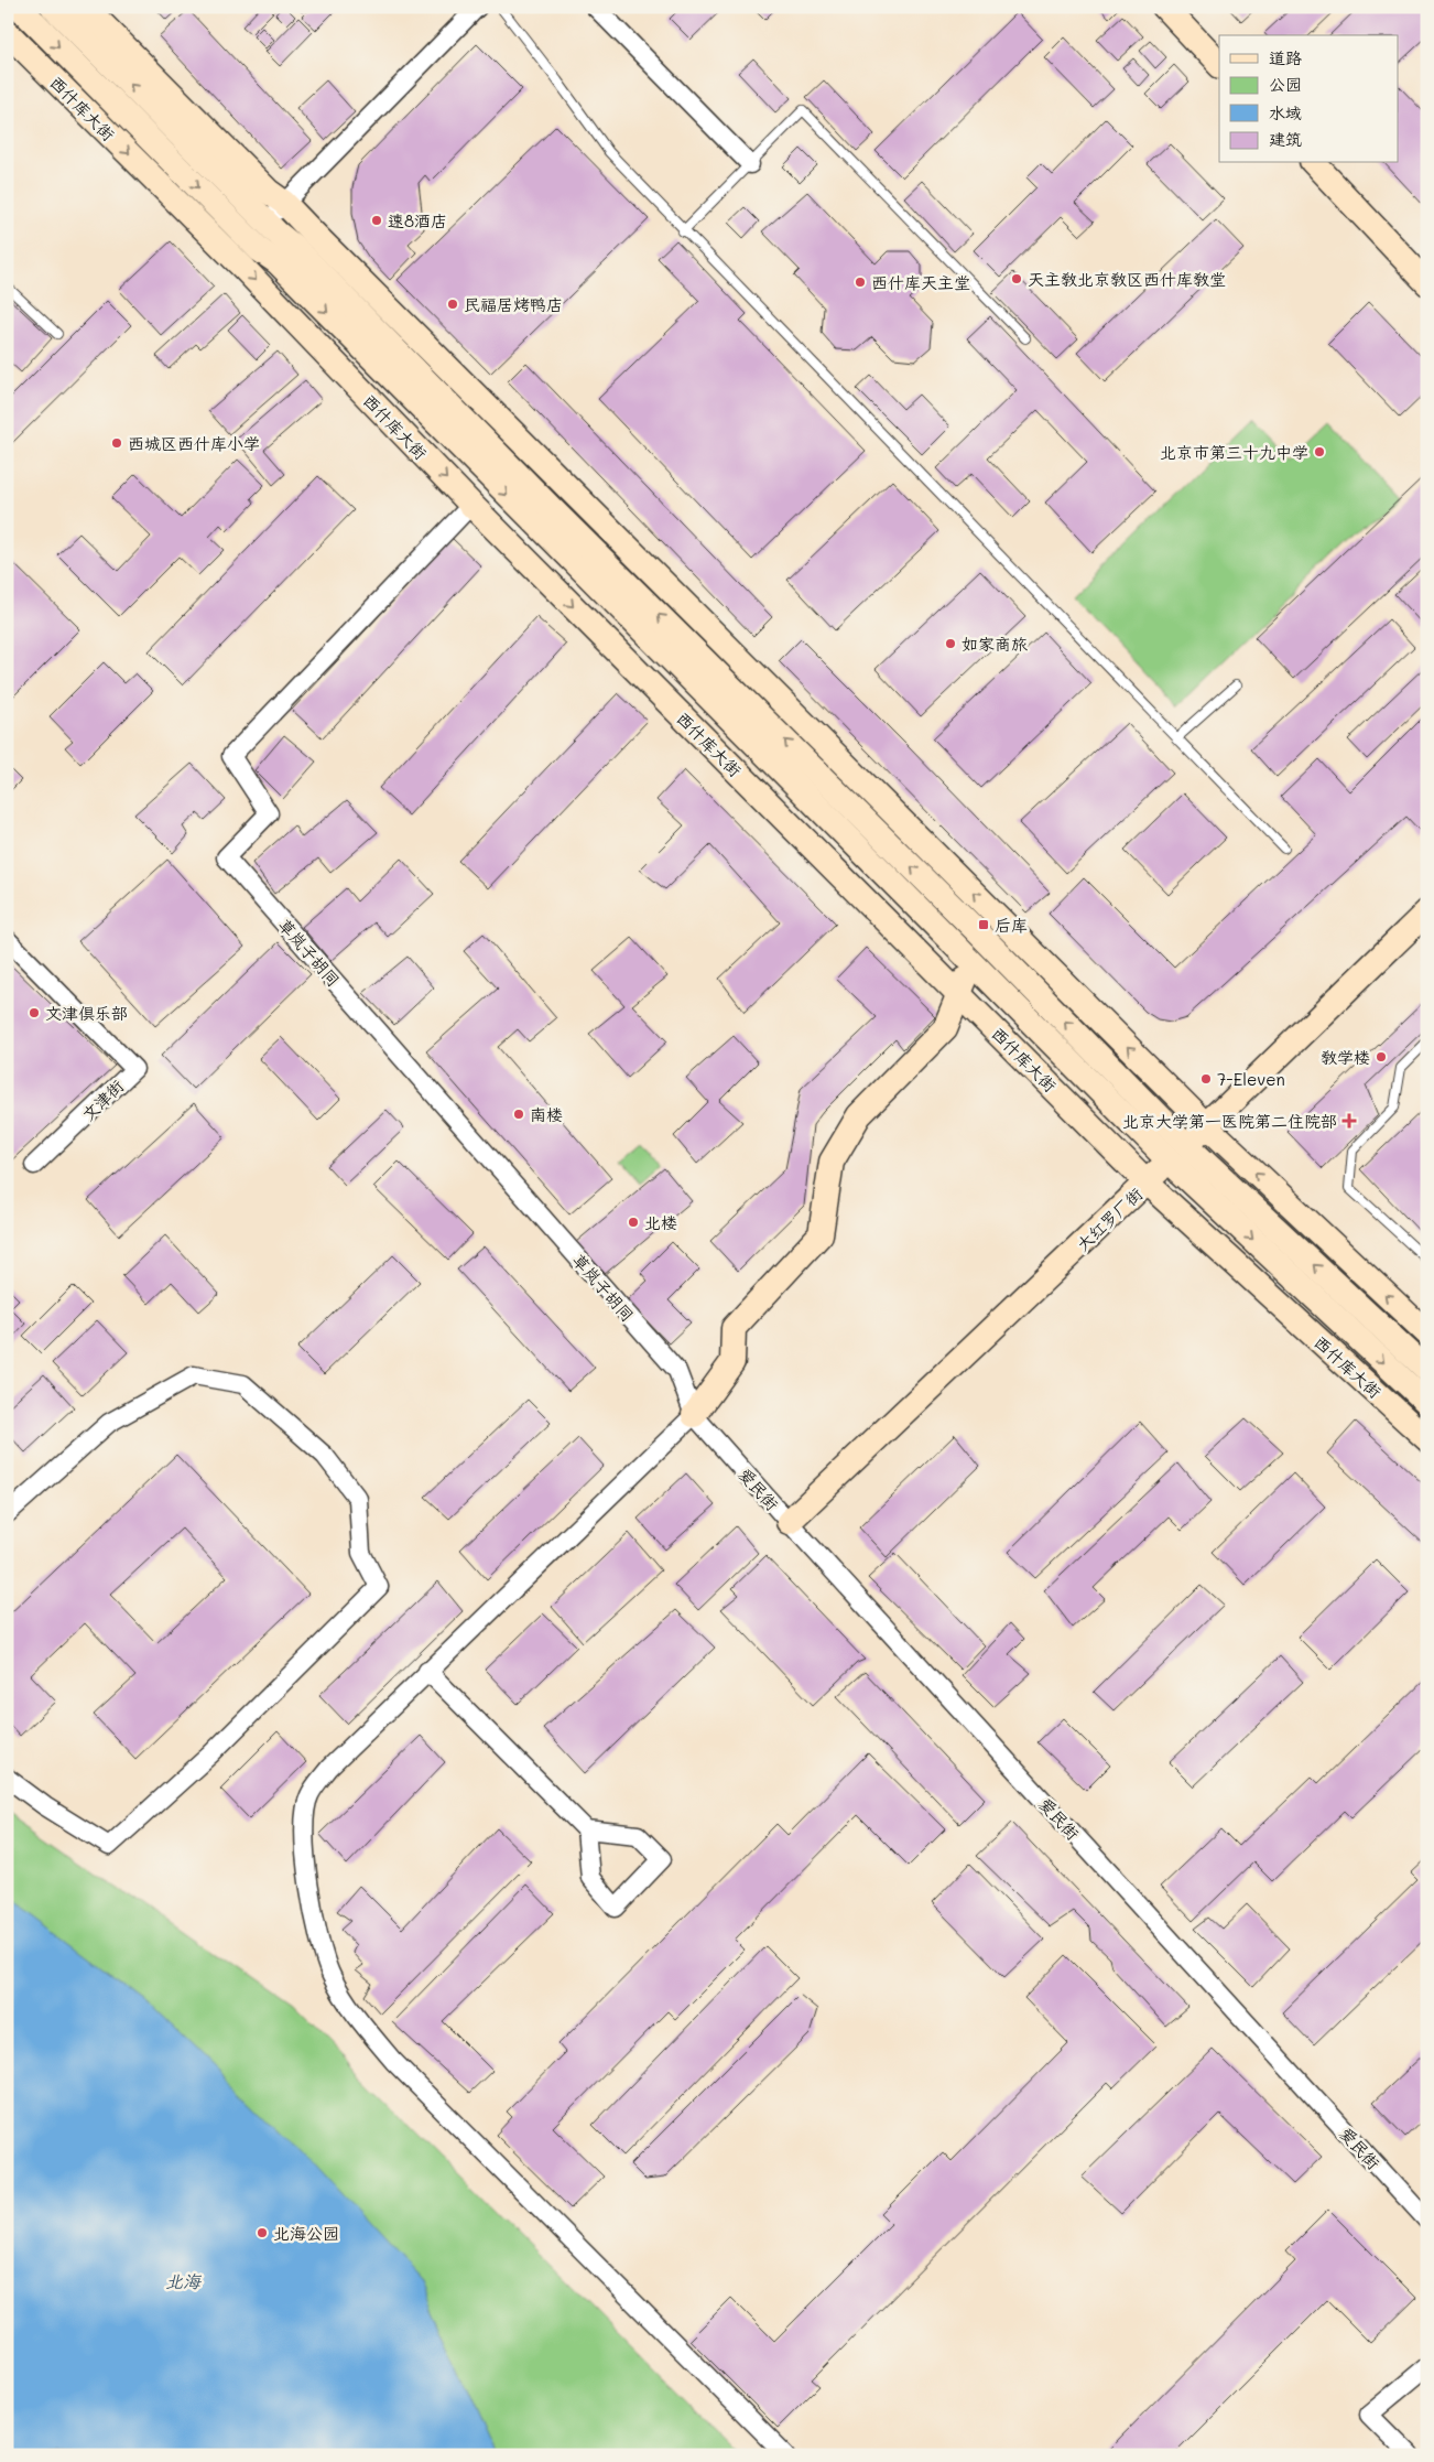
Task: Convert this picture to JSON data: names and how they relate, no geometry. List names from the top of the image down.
{
  "streets": {
    "street": [
      "西什库大街",
      "草岚子胡同",
      "文津街",
      "大红罗厂街",
      "爱民街"
    ]
  },
  "crossings": [
    ["西什库大街", "草岚子胡同"],
    ["西什库大街", "大红罗厂街"],
    ["草岚子胡同", "爱民街"],
    ["大红罗厂街", "爱民街"]
  ],
  "water": ["北海"],
  "places": {
    "other": [
      "速8酒店",
      "天主教北京教区西什库教堂",
      "西什库天主堂",
      "民福居烤鸭店",
      "西城区西什库小学",
      "北京市第三十九中学",
      "如家商旅",
      "文津俱乐部",
      "教学楼",
      "7-Eleven",
      "南楼",
      "北楼",
      "北海公园"
    ],
    "transit": ["后库"],
    "health": ["北京大学第一医院第二住院部"]
  },
  "legend": [
    "道路",
    "公园",
    "水域",
    "建筑"
  ]
}
